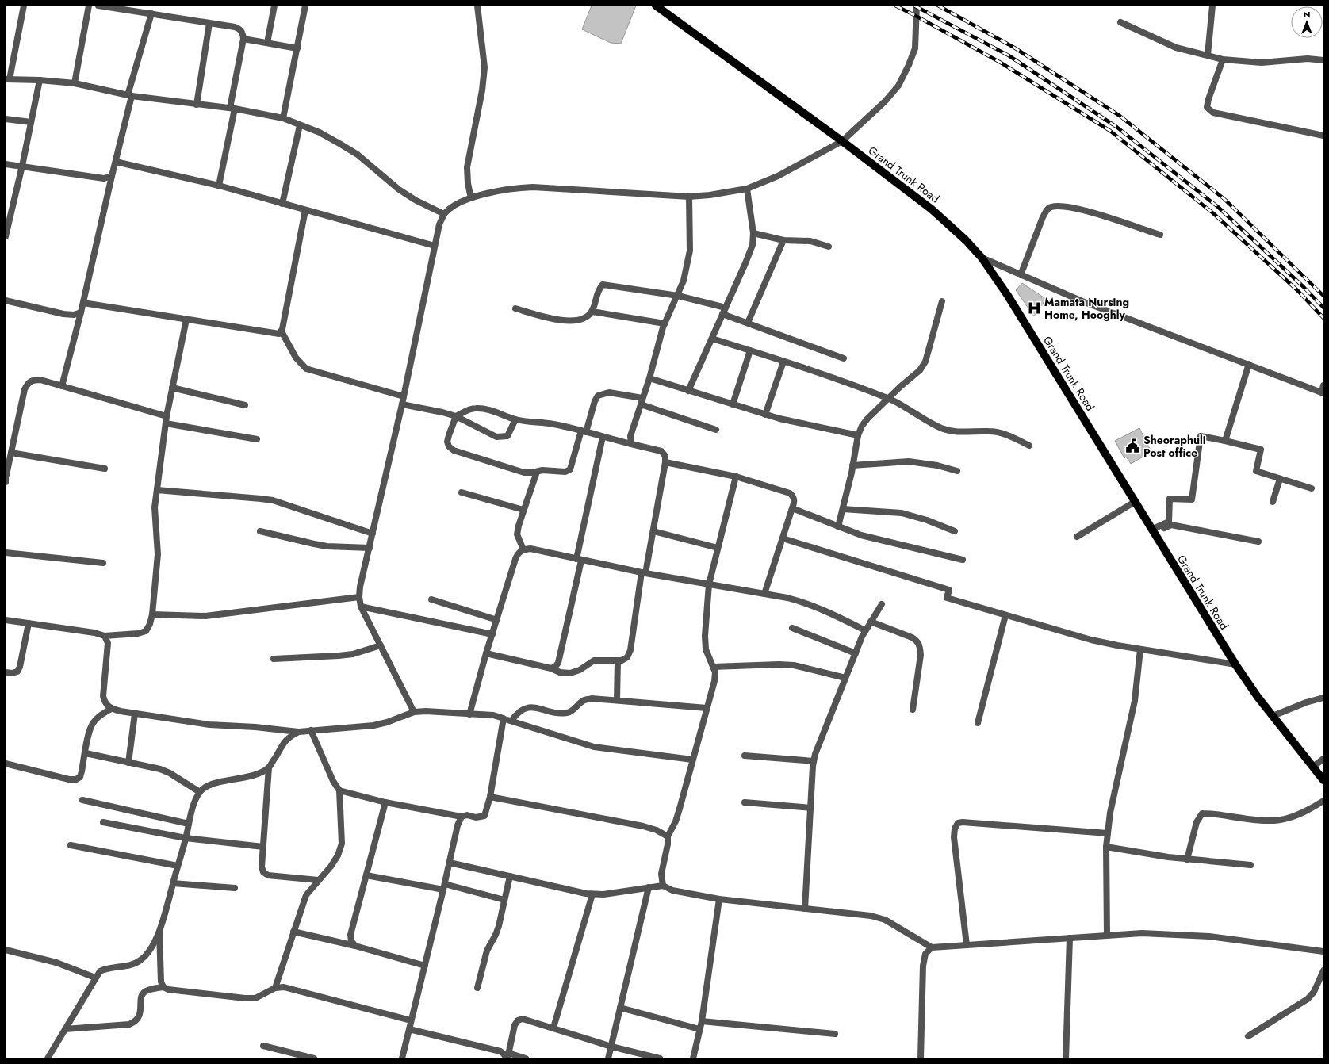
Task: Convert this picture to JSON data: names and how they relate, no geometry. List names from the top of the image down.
{
  "streets": {
    "main road": ["Grand Trunk Road"]
  },
  "places": {
    "hospital": ["Mamata Nursing Home, Hooghly"],
    "public building": ["Sheoraphuli Post office"]
  },
  "north": "top"
}
